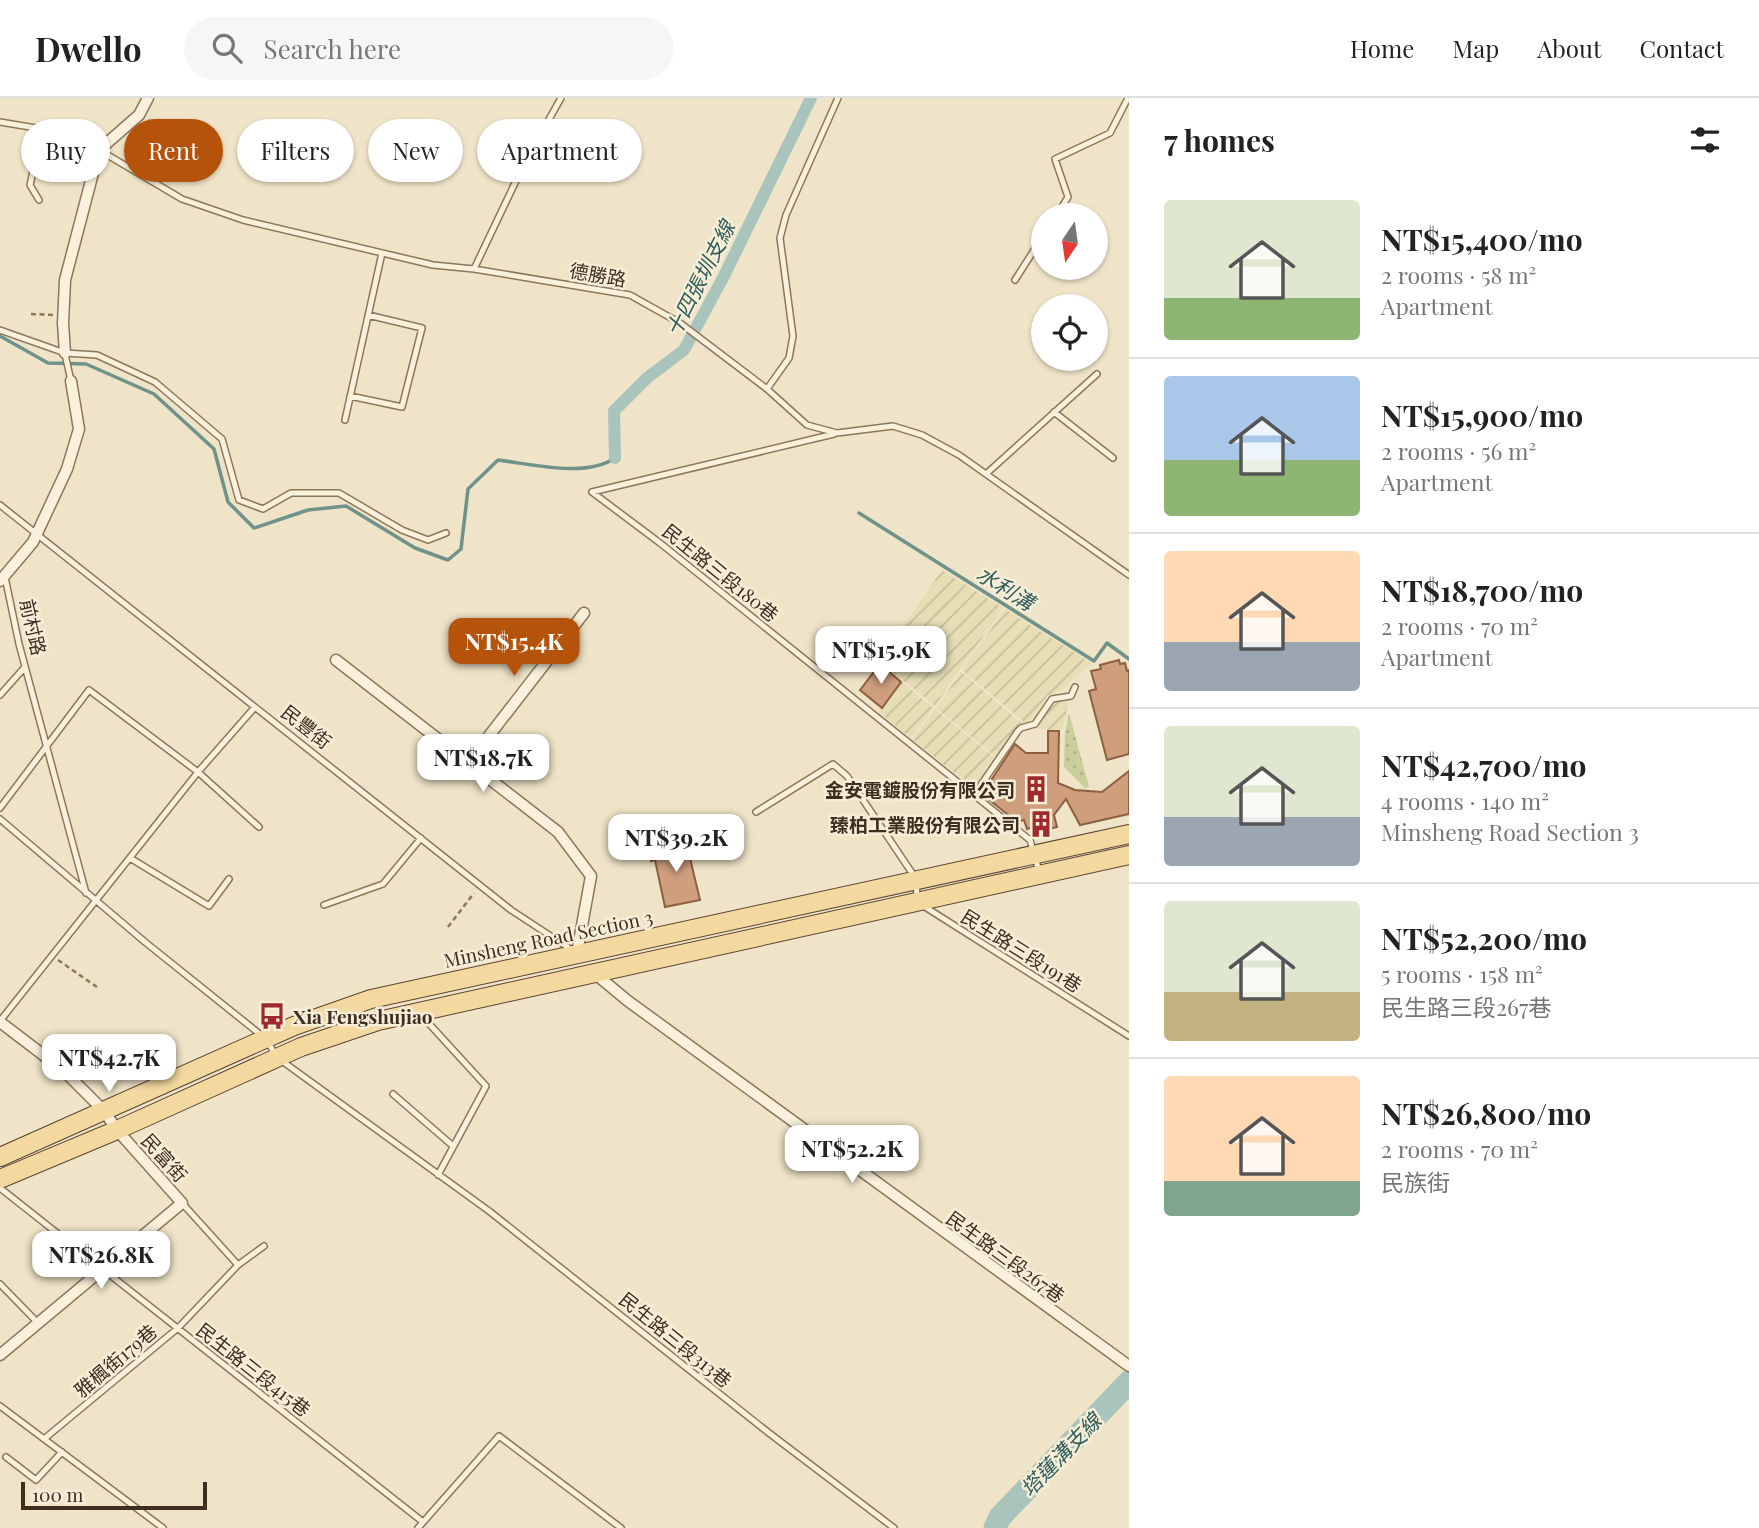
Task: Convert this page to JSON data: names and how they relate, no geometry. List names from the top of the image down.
{
  "streets": {
    "main road": ["Minsheng Road Section 3"],
    "street": ["前村路", "民富街", "民生路三段267巷"],
    "lane": [
      "德勝路",
      "民生路三段180巷",
      "民豐街",
      "民生路三段191巷",
      "民生路三段313巷",
      "雅楓街179巷",
      "民生路三段415巷"
    ]
  },
  "crossings": [
    ["德勝路", "民生路三段180巷"],
    ["民生路三段180巷", "Minsheng Road Section 3"],
    ["前村路", "民豐街"],
    ["民豐街", "Minsheng Road Section 3"],
    ["民豐街", "民生路三段267巷"],
    ["Minsheng Road Section 3", "民富街"],
    ["民富街", "雅楓街179巷"],
    ["雅楓街179巷", "民生路三段415巷"]
  ],
  "water": ["十四張圳支線", "水利溝", "塔蓮溝支線"],
  "places": {
    "building": ["金安電鍍股份有限公司", "臻柏工業股份有限公司"],
    "bus stop": ["Xia Fengshujiao"]
  },
  "scale_bar": "100 m",
  "north": "bottom",
  "page": {
    "header": "Dwello",
    "search": "Search here",
    "nav": [
      "Home",
      "Map",
      "About",
      "Contact"
    ],
    "heading": "7 homes",
    "chip": [
      "Buy",
      "Rent",
      "Filters",
      "New",
      "Apartment"
    ],
    "list": [
      {
        "name": "NT$15,400/mo",
        "note": "2 rooms · 58 m² · Apartment"
      },
      {
        "name": "NT$15,900/mo",
        "note": "2 rooms · 56 m² · Apartment"
      },
      {
        "name": "NT$18,700/mo",
        "note": "2 rooms · 70 m² · Apartment"
      },
      {
        "name": "NT$42,700/mo",
        "note": "4 rooms · 140 m² · Minsheng Road Section 3"
      },
      {
        "name": "NT$52,200/mo",
        "note": "5 rooms · 158 m² · 民生路三段267巷"
      },
      {
        "name": "NT$26,800/mo",
        "note": "2 rooms · 70 m² · 民族街"
      }
    ],
    "price": [
      "NT$15.4K",
      "NT$15.9K",
      "NT$18.7K",
      "NT$39.2K",
      "NT$42.7K",
      "NT$52.2K",
      "NT$26.8K"
    ],
    "scale": "100 m"
  }
}
